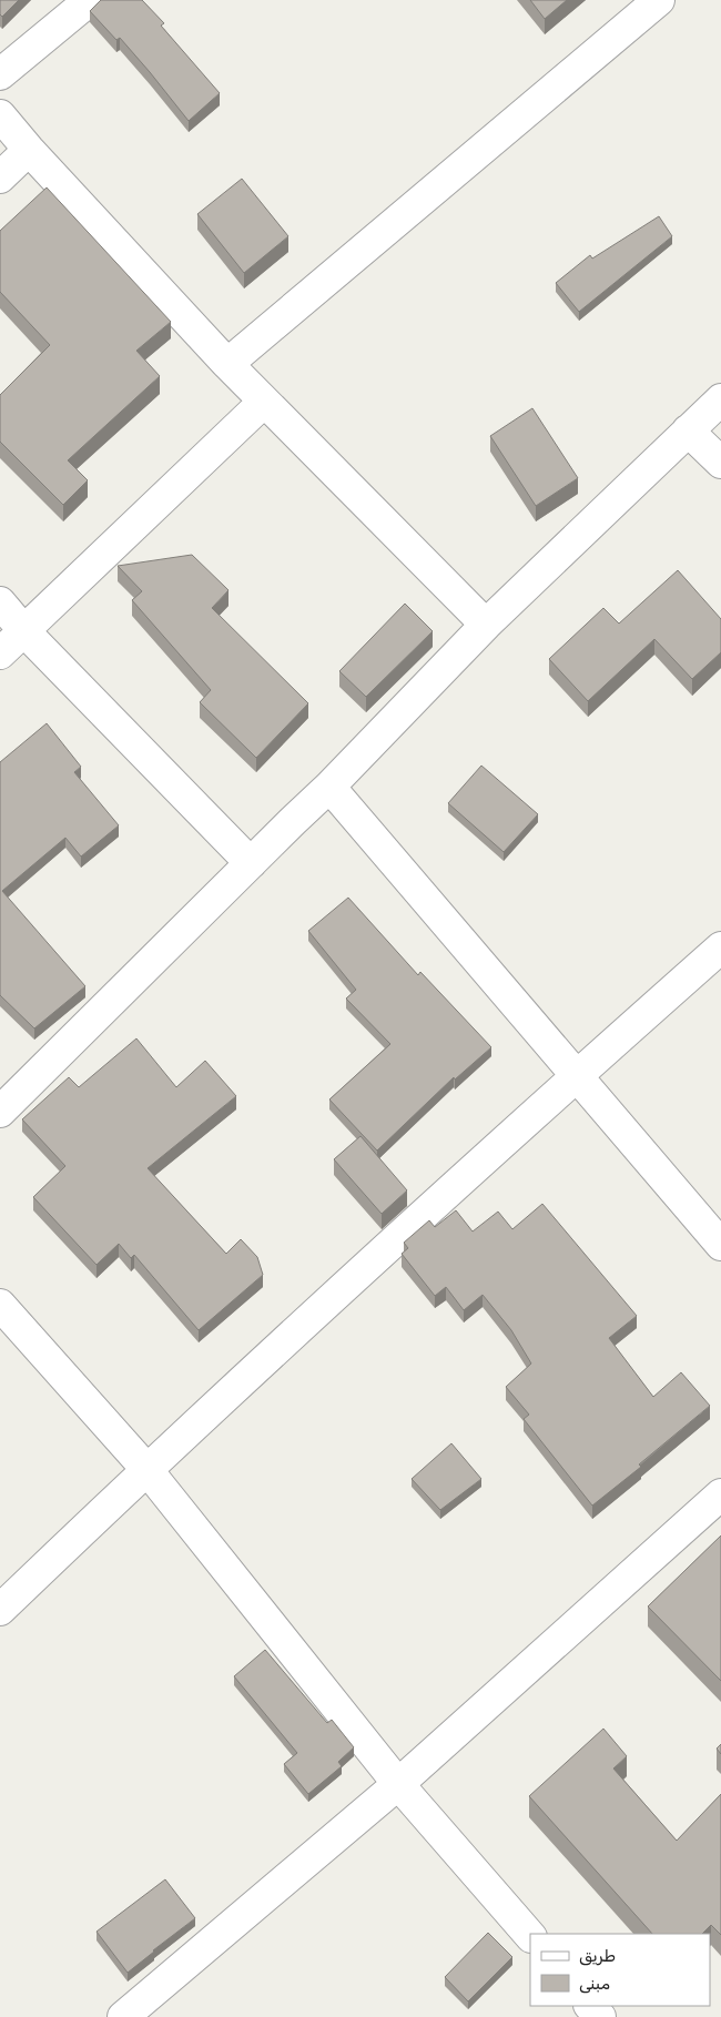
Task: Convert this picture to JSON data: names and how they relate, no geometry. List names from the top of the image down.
{
  "legend": ["طريق", "مبنى"]
}
